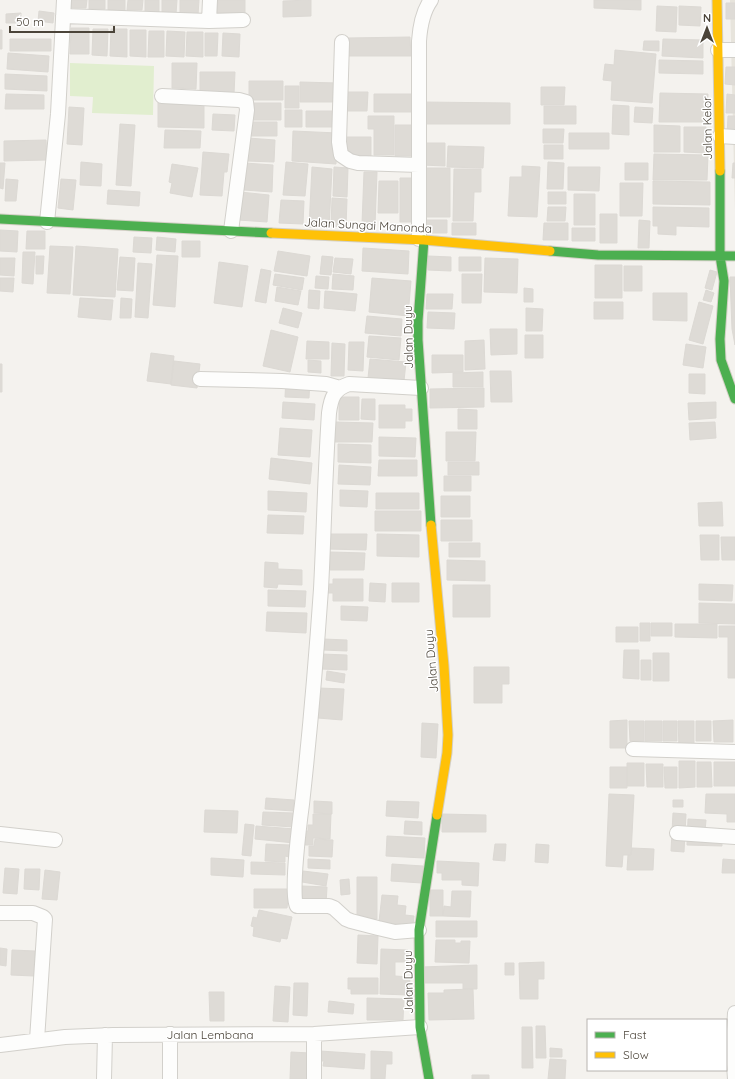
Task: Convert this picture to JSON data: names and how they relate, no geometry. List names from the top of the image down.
{
  "streets": {
    "street": [
      "Jalan Kelor",
      "Jalan Sungai Manonda",
      "Jalan Duyu",
      "Jalan Lembana"
    ]
  },
  "crossings": [
    ["Jalan Kelor", "Jalan Sungai Manonda"],
    ["Jalan Sungai Manonda", "Jalan Duyu"],
    ["Jalan Duyu", "Jalan Lembana"]
  ],
  "legend": ["Fast", "Slow"],
  "scale_bar": "50 m",
  "north": "top"
}
